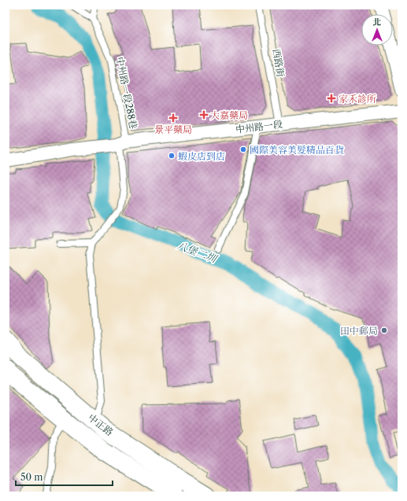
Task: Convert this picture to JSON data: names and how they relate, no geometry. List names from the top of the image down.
{
  "streets": {
    "main road": ["中正路"],
    "street": ["中州路一段"],
    "lane": ["西路街", "中州路一段288巷"]
  },
  "crossings": [
    ["西路街", "中州路一段"],
    ["中州路一段288巷", "中州路一段"]
  ],
  "water": ["八堡二圳"],
  "places": {
    "health": ["家禾診所", "大嘉藥局", "景平藥局"],
    "other": ["國際美容美髮精品百貨", "蝦皮店到店", "田中郵局"]
  },
  "scale_bar": "50 m",
  "north": "top"
}
